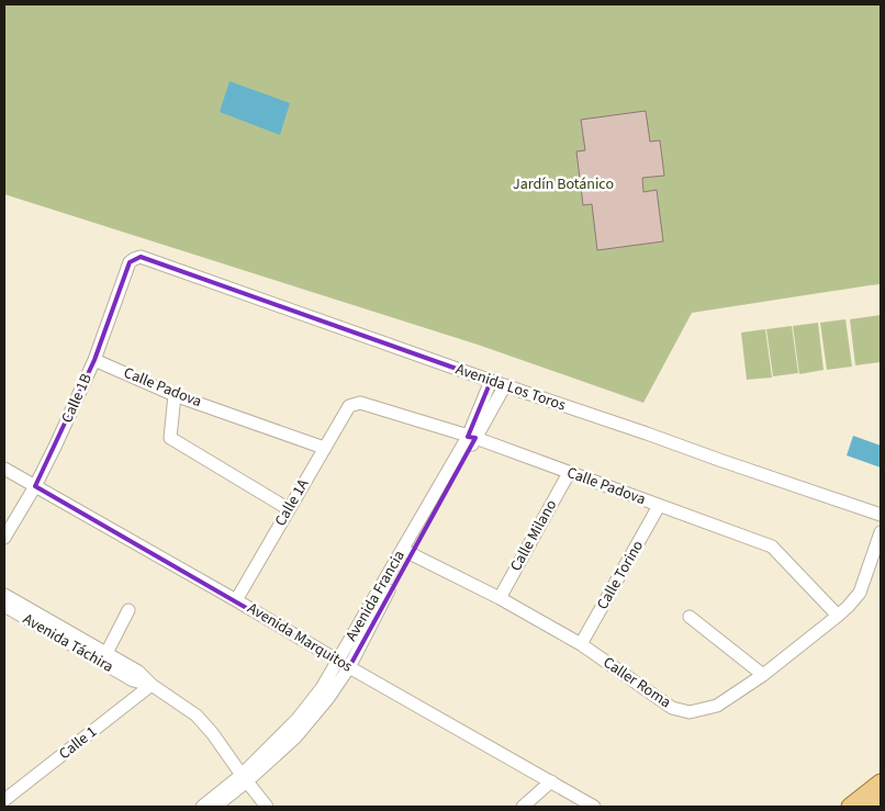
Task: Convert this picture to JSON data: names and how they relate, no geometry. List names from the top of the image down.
{
  "streets": {
    "street": [
      "Calle Padova",
      "Avenida Los Toros",
      "Calle 1B",
      "Calle 1A",
      "Calle Milano",
      "Calle Torino",
      "Avenida Francia",
      "Avenida Marquitos",
      "Avenida Táchira",
      "Caller Roma",
      "Calle 1"
    ]
  },
  "crossings": [
    ["Calle Padova", "Calle 1B"],
    ["Calle Padova", "Calle 1A"],
    ["Calle Padova", "Calle Milano"],
    ["Calle Padova", "Calle Torino"],
    ["Calle Padova", "Avenida Francia"],
    ["Calle Padova", "Caller Roma"],
    ["Avenida Los Toros", "Calle 1B"],
    ["Avenida Los Toros", "Avenida Francia"],
    ["Calle 1B", "Avenida Marquitos"],
    ["Calle 1A", "Avenida Marquitos"],
    ["Calle Milano", "Caller Roma"],
    ["Calle Torino", "Caller Roma"],
    ["Avenida Francia", "Avenida Marquitos"],
    ["Avenida Francia", "Caller Roma"]
  ],
  "parks": ["Jardín Botánico"]
}
